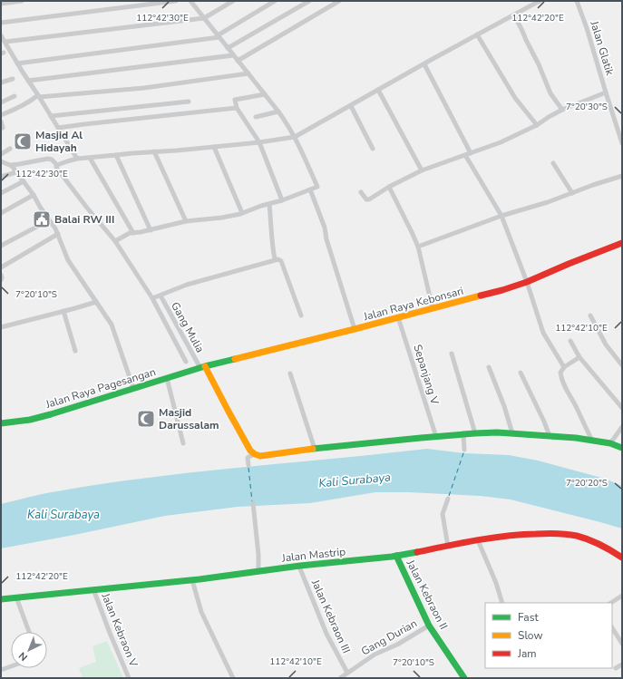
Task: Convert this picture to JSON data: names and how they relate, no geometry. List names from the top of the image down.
{
  "streets": {
    "main road": [
      "Jalan Raya Kebonsari",
      "Jalan Raya Pagesangan",
      "Jalan Mastrip",
      "Jalan Kebraon II"
    ],
    "street": [
      "Jalan Glatik",
      "Gang Mulia",
      "Sepanjang V",
      "Jalan Kebraon III",
      "Jalan Kebraon V",
      "Gang Durian"
    ]
  },
  "crossings": [
    ["Jalan Raya Kebonsari", "Gang Mulia"],
    ["Jalan Raya Kebonsari", "Sepanjang V"],
    ["Jalan Raya Kebonsari", "Jalan Raya Pagesangan"],
    ["Gang Mulia", "Jalan Raya Pagesangan"],
    ["Jalan Mastrip", "Jalan Kebraon II"],
    ["Jalan Mastrip", "Jalan Kebraon III"],
    ["Jalan Mastrip", "Jalan Kebraon V"],
    ["Jalan Kebraon II", "Gang Durian"],
    ["Jalan Kebraon III", "Gang Durian"]
  ],
  "water": ["Kali Surabaya"],
  "places": {
    "mosque": ["Masjid Al Hidayah", "Masjid Darussalam"],
    "public building": ["Balai RW III"]
  },
  "legend": ["Fast", "Slow", "Jam"],
  "north": "bottom left",
  "coordinates": [
    "112°42'30\"E",
    "112°42'20\"E",
    "7°20'30\"S",
    "7°20'10\"S",
    "112°42'10\"E",
    "7°20'20\"S"
  ]
}
